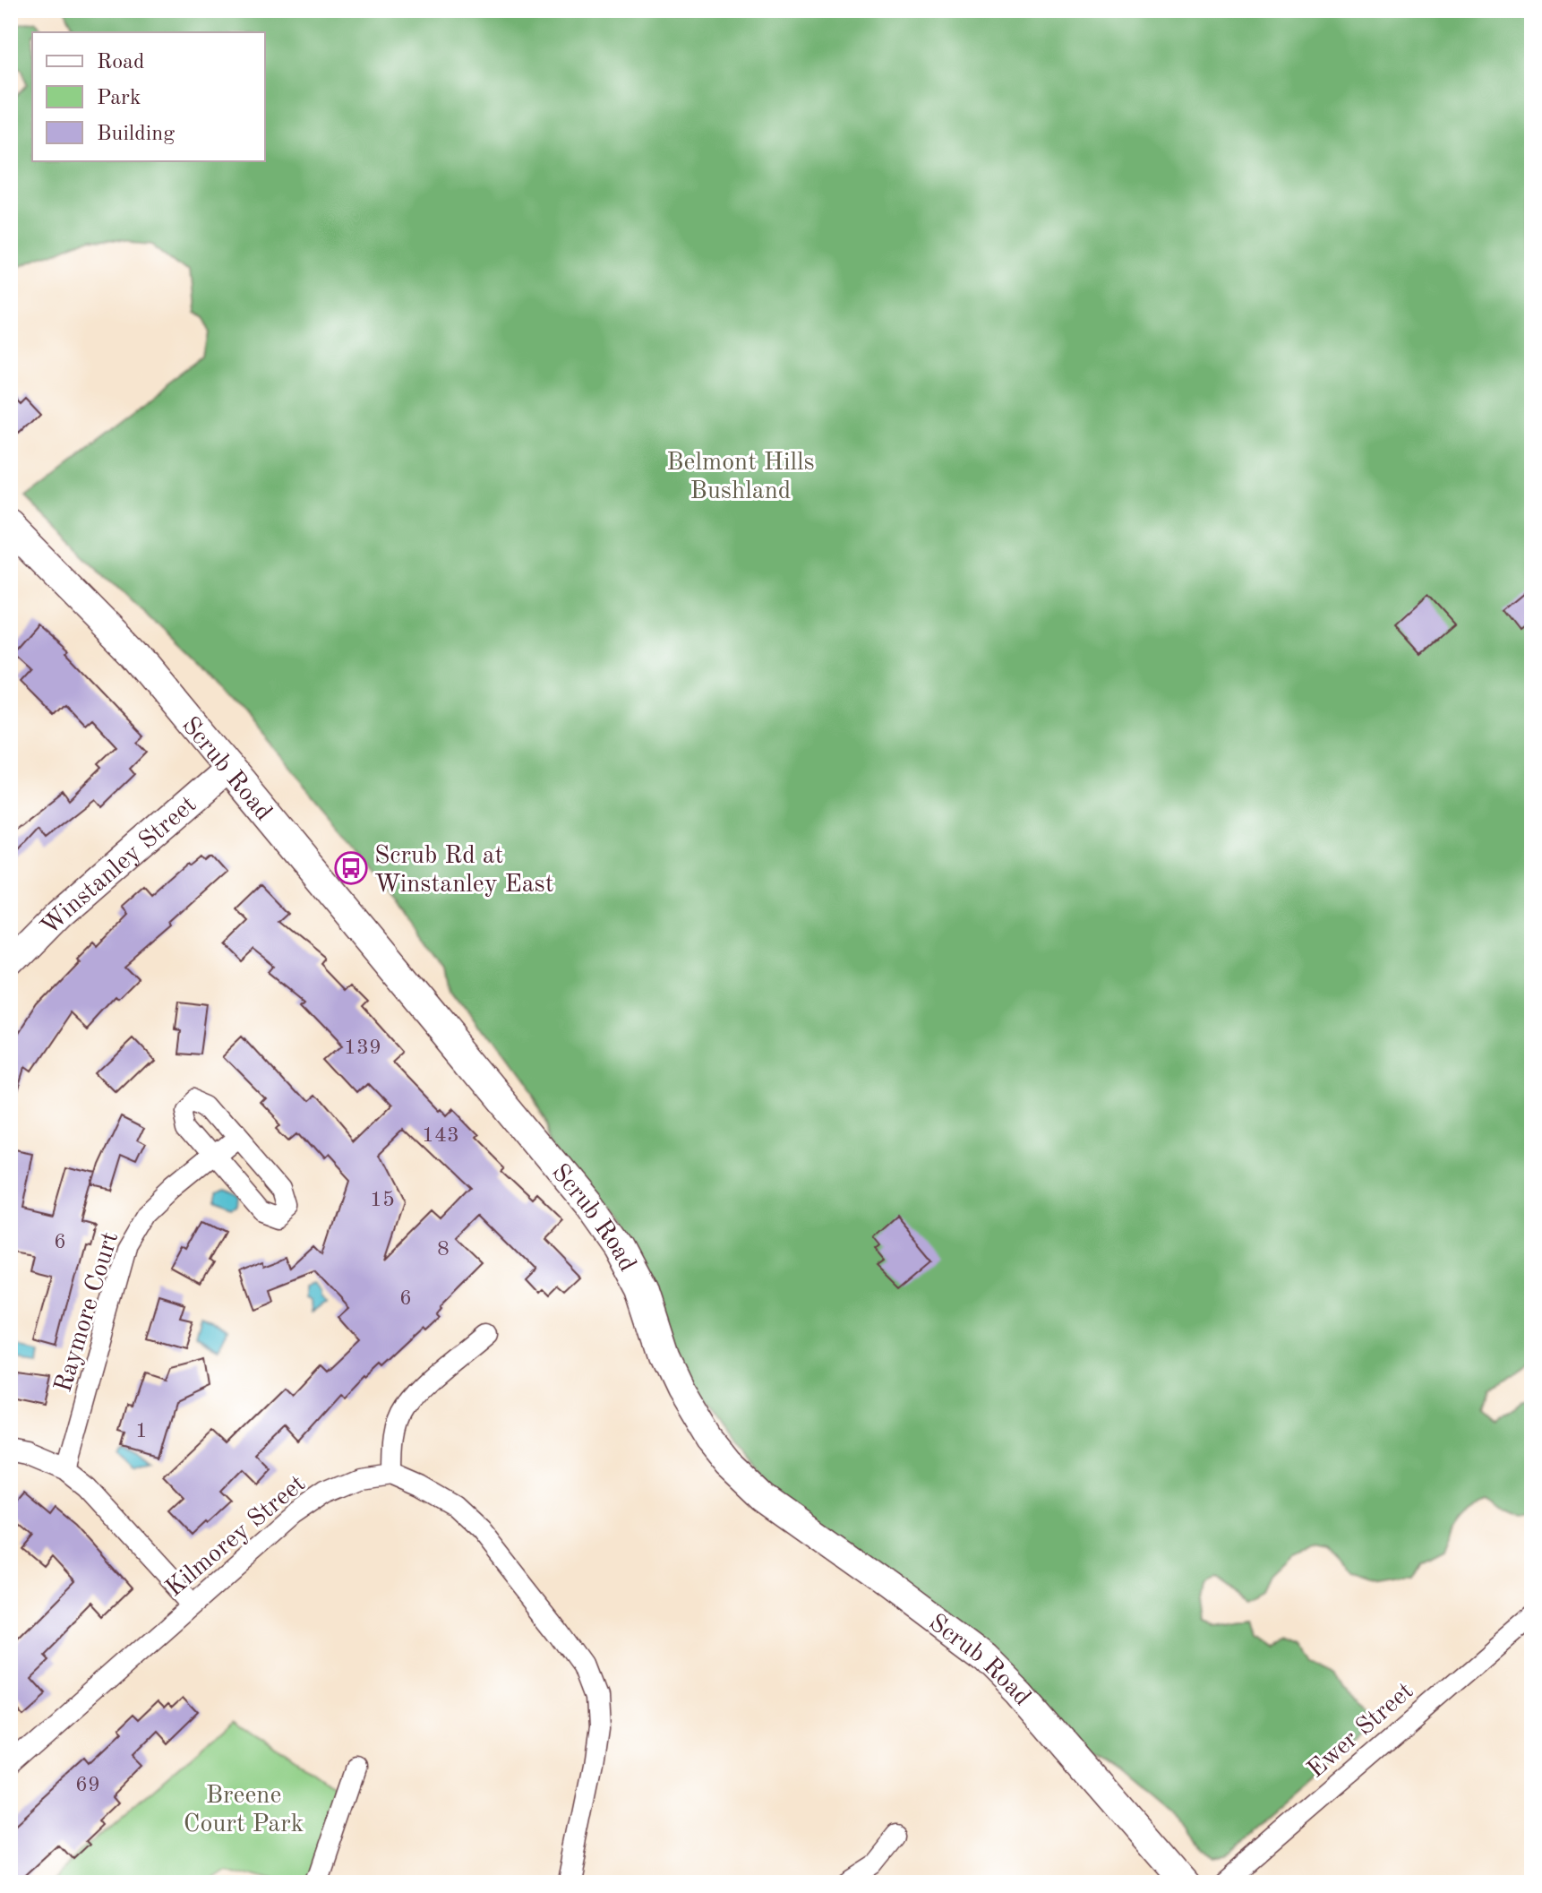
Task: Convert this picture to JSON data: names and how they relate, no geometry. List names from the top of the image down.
{
  "streets": {
    "main road": ["Scrub Road", "Winstanley Street"],
    "street": ["Raymore Court", "Kilmorey Street", "Ewer Street"]
  },
  "crossings": [
    ["Scrub Road", "Winstanley Street"]
  ],
  "parks": ["Belmont Hills Bushland", "Breene Court Park"],
  "places": {
    "bus stop": ["Scrub Rd at Winstanley East"]
  },
  "house_numbers": [
    "139",
    "143",
    "15",
    "6",
    "8",
    "6",
    "1",
    "69"
  ],
  "legend": ["Road", "Park", "Building"]
}
